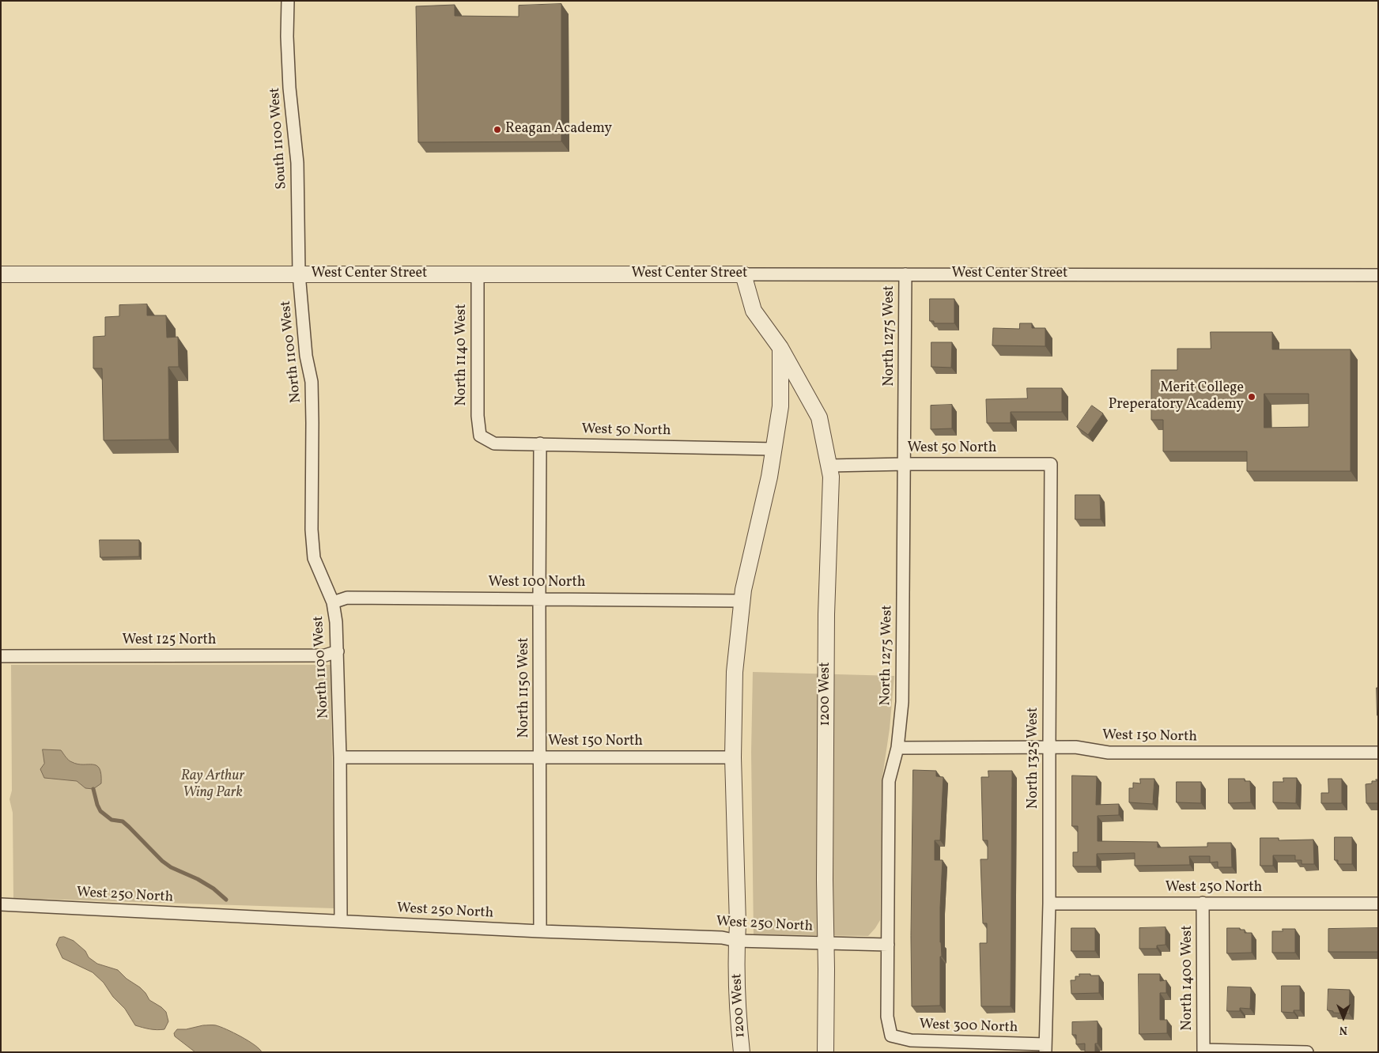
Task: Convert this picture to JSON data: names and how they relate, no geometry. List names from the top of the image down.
{
  "streets": {
    "street": [
      "South 1100 West",
      "West Center Street",
      "North 1275 West",
      "North 1100 West",
      "North 1140 West",
      "West 50 North",
      "West 100 North",
      "West 125 North",
      "North 1150 West",
      "1200 West",
      "West 150 North",
      "North 1325 West",
      "West 250 North",
      "North 1400 West",
      "West 300 North"
    ]
  },
  "crossings": [
    ["South 1100 West", "West Center Street"],
    ["South 1100 West", "North 1100 West"],
    ["West Center Street", "North 1275 West"],
    ["West Center Street", "North 1100 West"],
    ["West Center Street", "North 1140 West"],
    ["West Center Street", "1200 West"],
    ["North 1275 West", "West 50 North"],
    ["North 1275 West", "West 150 North"],
    ["North 1275 West", "West 250 North"],
    ["North 1275 West", "West 300 North"],
    ["North 1100 West", "West 100 North"],
    ["North 1100 West", "West 125 North"],
    ["North 1100 West", "West 150 North"],
    ["North 1100 West", "West 250 North"],
    ["North 1140 West", "West 50 North"],
    ["West 50 North", "North 1150 West"],
    ["West 50 North", "1200 West"],
    ["West 50 North", "North 1325 West"],
    ["West 100 North", "North 1150 West"],
    ["West 100 North", "1200 West"],
    ["North 1150 West", "West 150 North"],
    ["North 1150 West", "West 250 North"],
    ["1200 West", "West 150 North"],
    ["1200 West", "West 250 North"],
    ["West 150 North", "North 1325 West"],
    ["North 1325 West", "West 250 North"],
    ["North 1325 West", "West 300 North"],
    ["West 250 North", "North 1400 West"]
  ],
  "parks": ["Ray Arthur Wing Park"],
  "places": ["Reagan Academy", "Merit College Preperatory Academy"],
  "north": "bottom"
}
